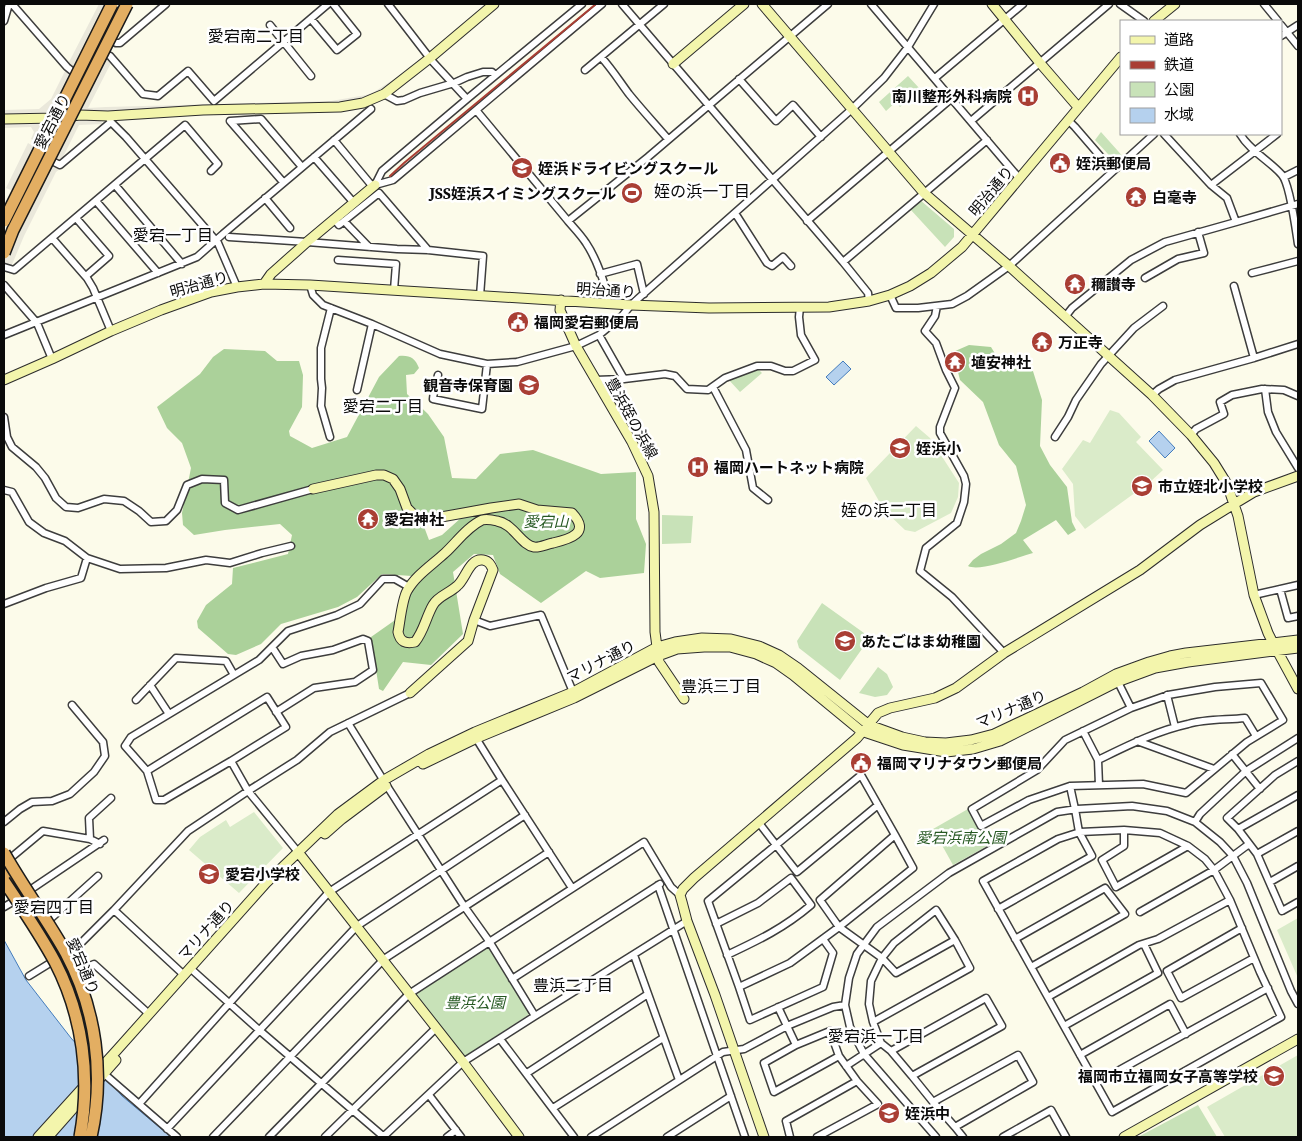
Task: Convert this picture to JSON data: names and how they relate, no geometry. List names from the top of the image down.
{
  "streets": {
    "street": [
      "愛宕通り",
      "明治通り",
      "豊浜姪の浜線",
      "マリナ通り"
    ]
  },
  "crossings": [
    ["愛宕通り", "マリナ通り"],
    ["明治通り", "豊浜姪の浜線"],
    ["豊浜姪の浜線", "マリナ通り"]
  ],
  "districts": [
    "愛宕南二丁目",
    "姪の浜一丁目",
    "愛宕一丁目",
    "愛宕二丁目",
    "姪の浜二丁目",
    "豊浜三丁目",
    "愛宕四丁目",
    "豊浜二丁目",
    "愛宕浜一丁目"
  ],
  "parks": ["愛宕山", "愛宕浜南公園", "豊浜公園"],
  "places": {
    "hospital": ["南川整形外科病院", "福岡ハートネット病院"],
    "public building": ["姪浜郵便局", "福岡愛宕郵便局", "福岡マリナタウン郵便局"],
    "school or university": [
      "姪浜ドライビングスクール",
      "観音寺保育園",
      "姪浜小",
      "市立姪北小学校",
      "あたごはま幼稚園",
      "愛宕小学校",
      "福岡市立福岡女子高等学校",
      "姪浜中"
    ],
    "sports": ["JSS姪浜スイミングスクール"],
    "temple": [
      "白毫寺",
      "穪讃寺",
      "万正寺",
      "埴安神社",
      "愛宕神社"
    ]
  },
  "legend": [
    "道路",
    "鉄道",
    "公園",
    "水域"
  ]
}
